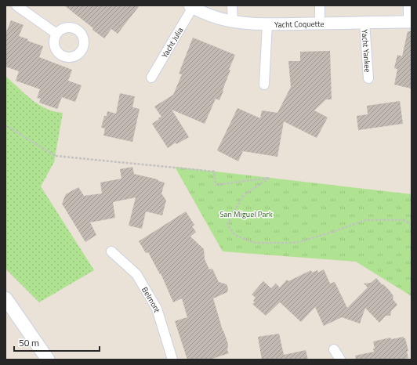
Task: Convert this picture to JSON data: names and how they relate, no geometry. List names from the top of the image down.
{
  "streets": {
    "street": [
      "Yacht Coquette",
      "Yacht Julia",
      "Yacht Yankee",
      "Belmont"
    ]
  },
  "crossings": [
    ["Yacht Coquette", "Yacht Julia"],
    ["Yacht Coquette", "Yacht Yankee"]
  ],
  "parks": ["San Miguel Park"],
  "scale_bar": "50 m"
}
